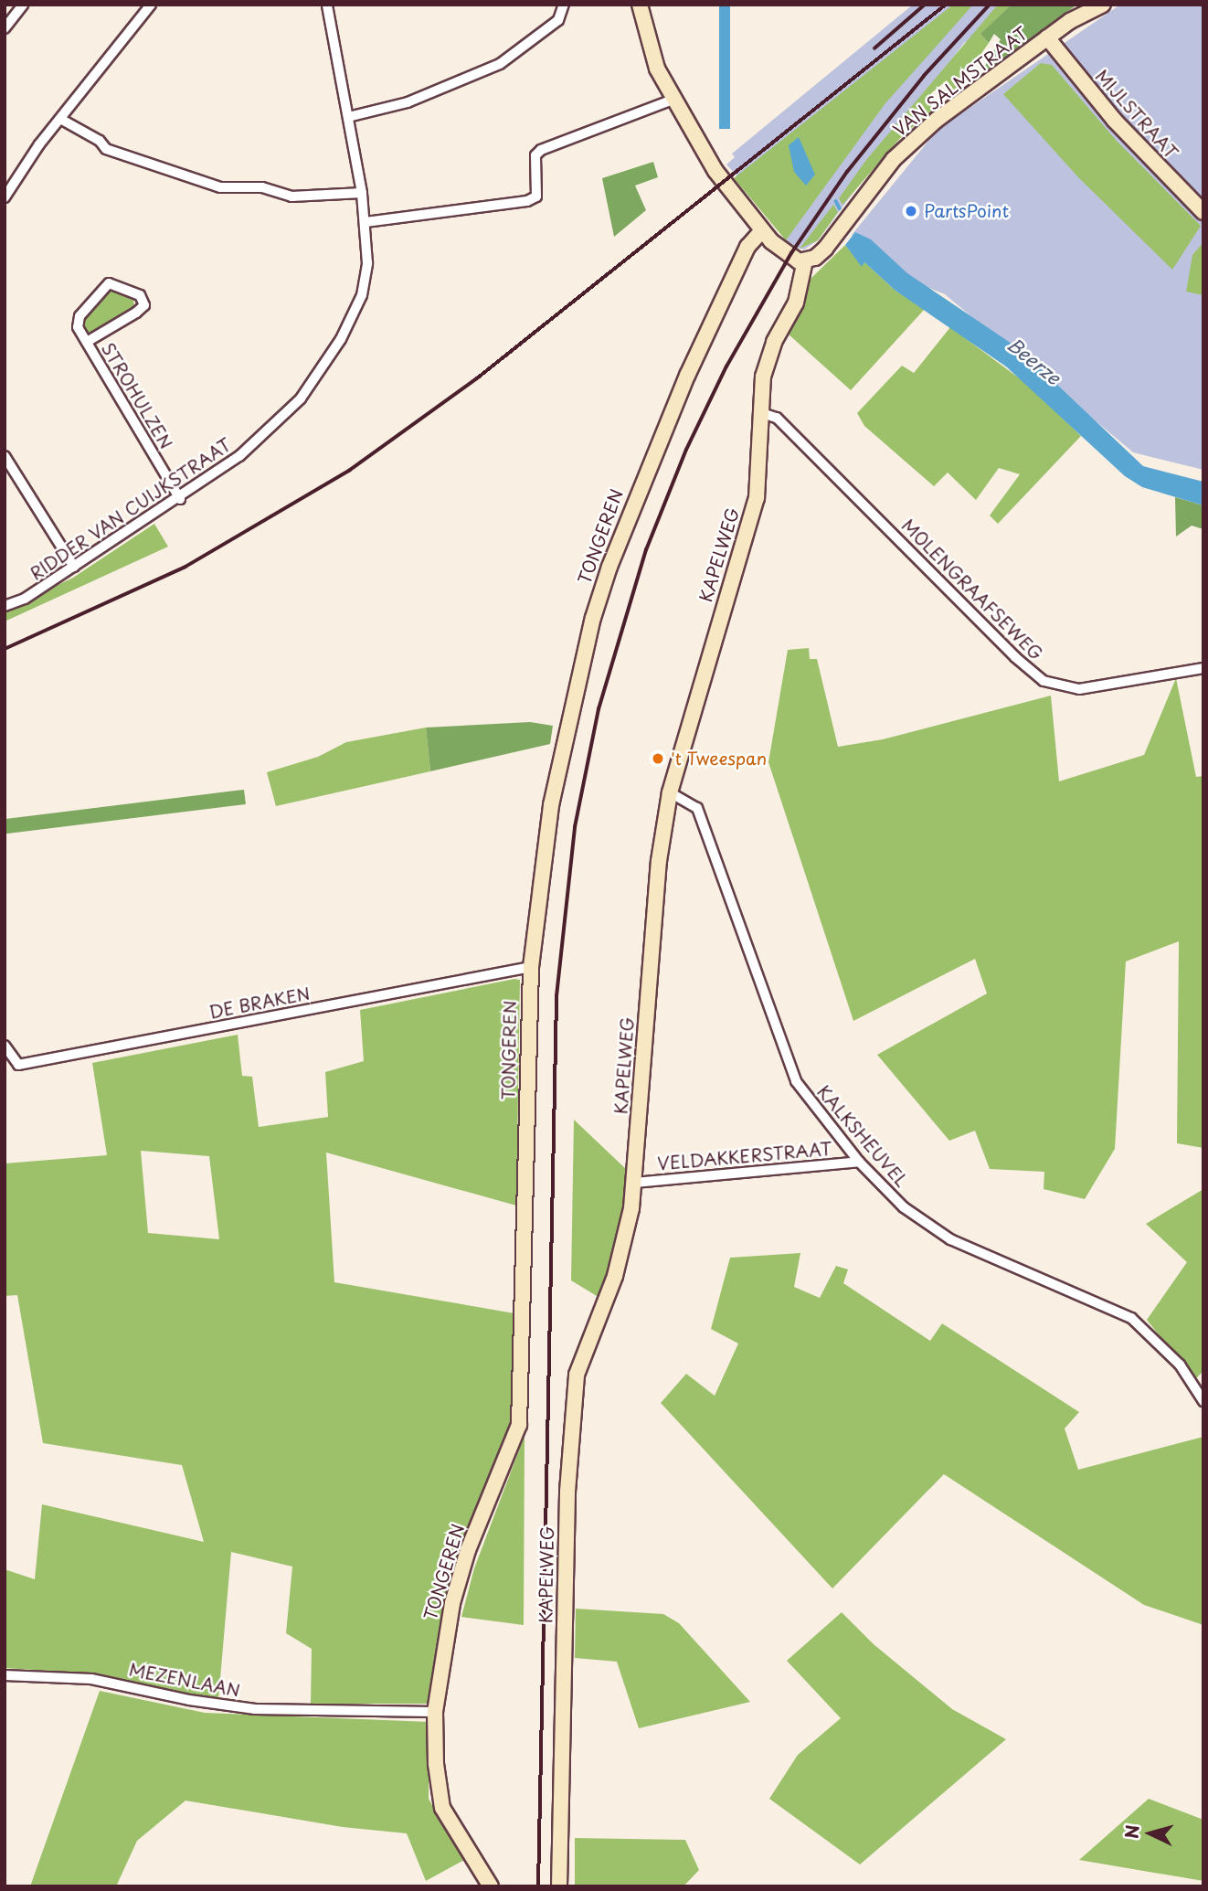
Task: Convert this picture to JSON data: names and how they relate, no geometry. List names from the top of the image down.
{
  "streets": {
    "main road": [
      "VAN SALMSTRAAT",
      "MIJLSTRAAT",
      "TONGEREN",
      "KAPELWEG"
    ],
    "street": [
      "STROHULZEN",
      "RIDDER VAN CUIJKSTRAAT",
      "MOLENGRAAFSEWEG",
      "DE BRAKEN",
      "KALKSHEUVEL",
      "VELDAKKERSTRAAT",
      "MEZENLAAN"
    ]
  },
  "crossings": [
    ["VAN SALMSTRAAT", "MIJLSTRAAT"],
    ["VAN SALMSTRAAT", "KAPELWEG"],
    ["STROHULZEN", "RIDDER VAN CUIJKSTRAAT"],
    ["TONGEREN", "DE BRAKEN"],
    ["TONGEREN", "MEZENLAAN"],
    ["KAPELWEG", "MOLENGRAAFSEWEG"],
    ["KAPELWEG", "KALKSHEUVEL"],
    ["KAPELWEG", "VELDAKKERSTRAAT"],
    ["KALKSHEUVEL", "VELDAKKERSTRAAT"]
  ],
  "water": ["Beerze"],
  "places": ["PartsPoint", "'t Tweespan"],
  "north": "left"
}
